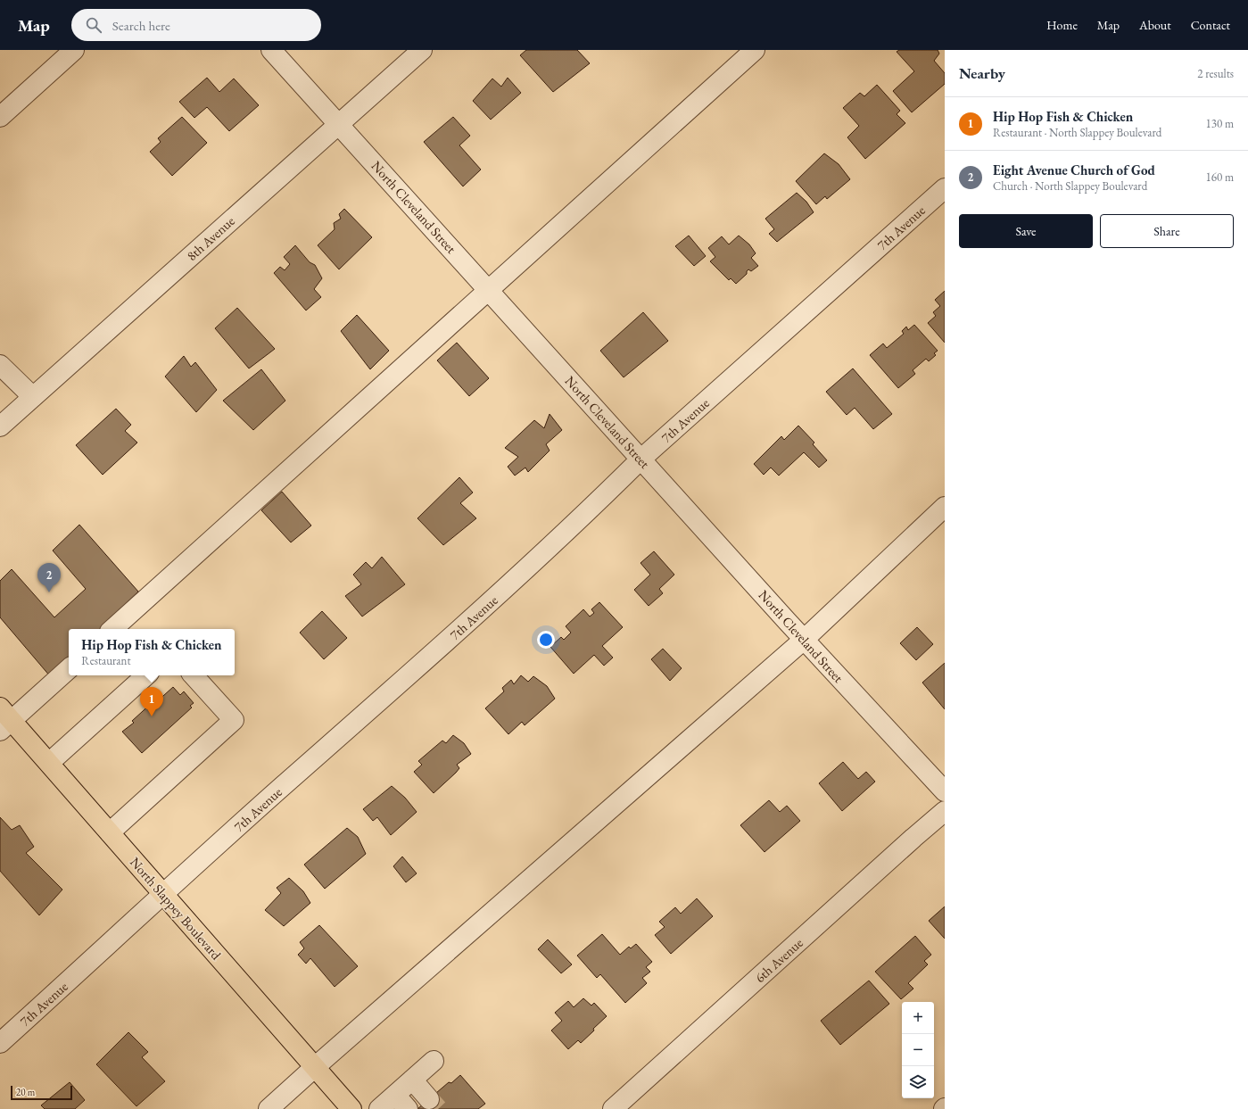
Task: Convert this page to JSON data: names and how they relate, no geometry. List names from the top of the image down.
{
  "streets": {
    "main road": ["North Slappey Boulevard"],
    "street": [
      "North Cleveland Street",
      "7th Avenue",
      "8th Avenue",
      "6th Avenue"
    ]
  },
  "crossings": [
    ["North Cleveland Street", "7th Avenue"],
    ["North Cleveland Street", "8th Avenue"],
    ["7th Avenue", "North Slappey Boulevard"]
  ],
  "scale_bar": "20 m",
  "page": {
    "header": "Map",
    "search": "Search here",
    "nav": [
      "Home",
      "Map",
      "About",
      "Contact"
    ],
    "heading": ["Nearby", "2 results"],
    "list": [
      {
        "mark": "1",
        "name": "Hip Hop Fish & Chicken",
        "note": "Restaurant · North Slappey Boulevard",
        "value": "130 m"
      },
      {
        "mark": "2",
        "name": "Eight Avenue Church of God",
        "note": "Church · North Slappey Boulevard",
        "value": "160 m"
      }
    ],
    "buttons": ["Save", "Share"],
    "pins": ["2", "1"],
    "popup": ["Hip Hop Fish & Chicken", "Restaurant"],
    "map_buttons": ["+", "−"],
    "scale": "20 m"
  }
}
